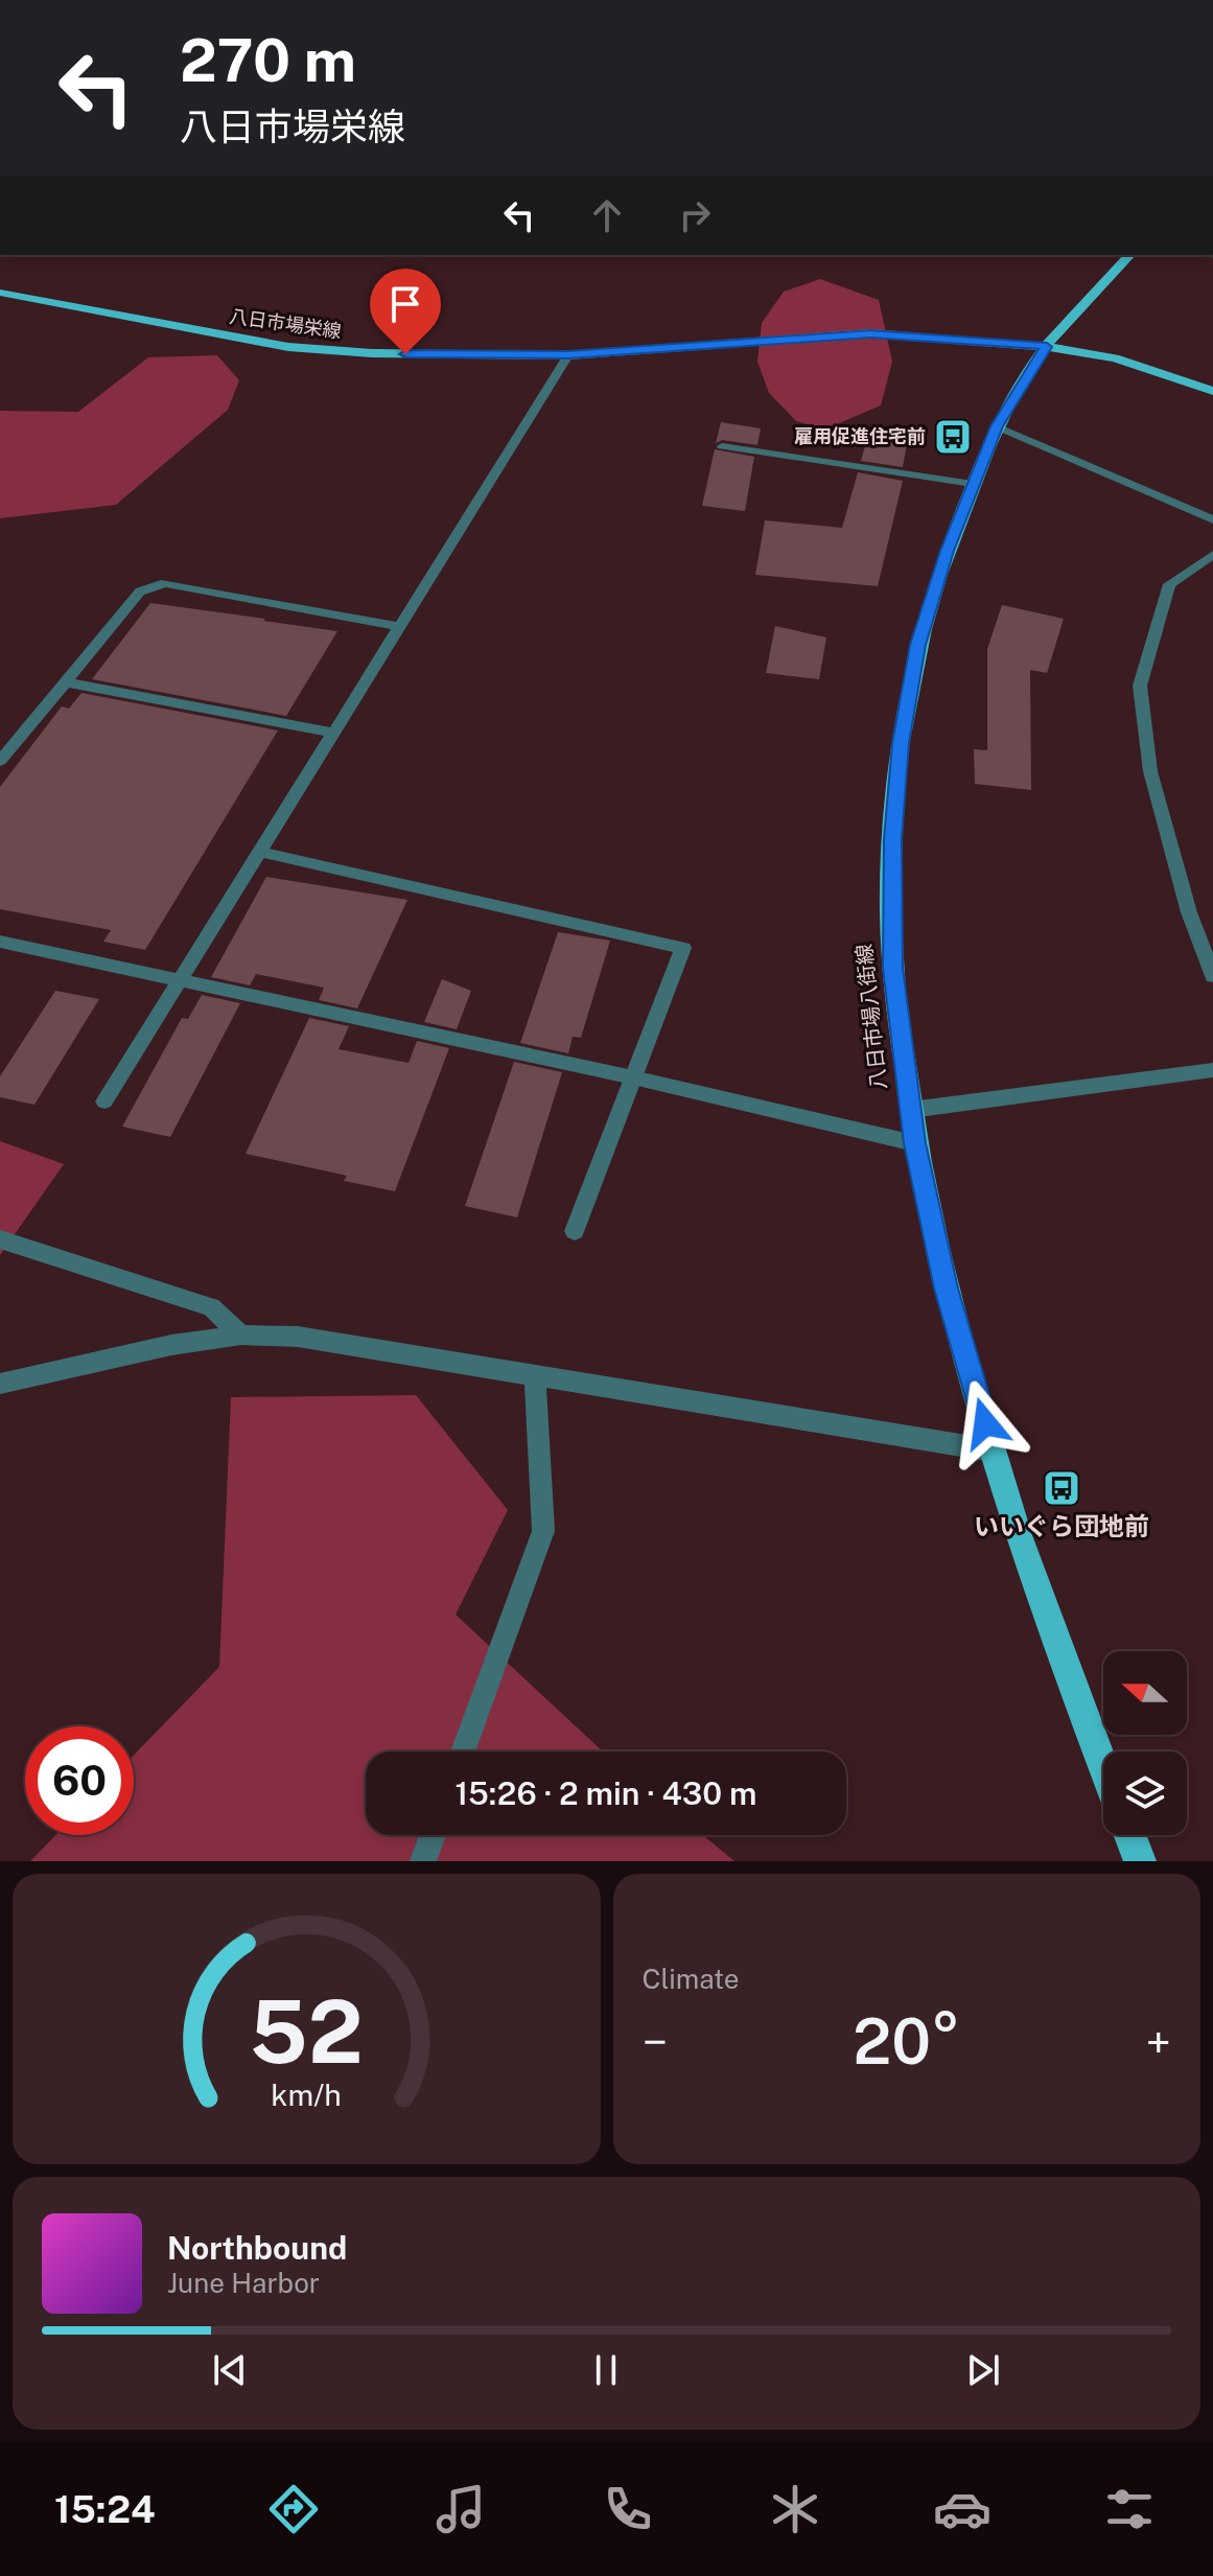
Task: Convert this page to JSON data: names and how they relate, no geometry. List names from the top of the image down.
{
  "streets": {
    "main road": ["八日市場栄線", "八日市場八街線"]
  },
  "crossings": [
    ["八日市場栄線", "八日市場八街線"]
  ],
  "places": {
    "bus stop": ["雇用促進住宅前", "いいぐら団地前"]
  },
  "north": "left",
  "page": {
    "turn": ["270 m", "八日市場栄線"],
    "limit": "60",
    "trip": "15:26 · 2 min · 430 m",
    "tile": "Climate",
    "heat": ["−", "20°", "+"],
    "song": ["Northbound", "June Harbor"],
    "tabs": "15:24",
    "gauge": ["52", "km/h"]
  }
}
